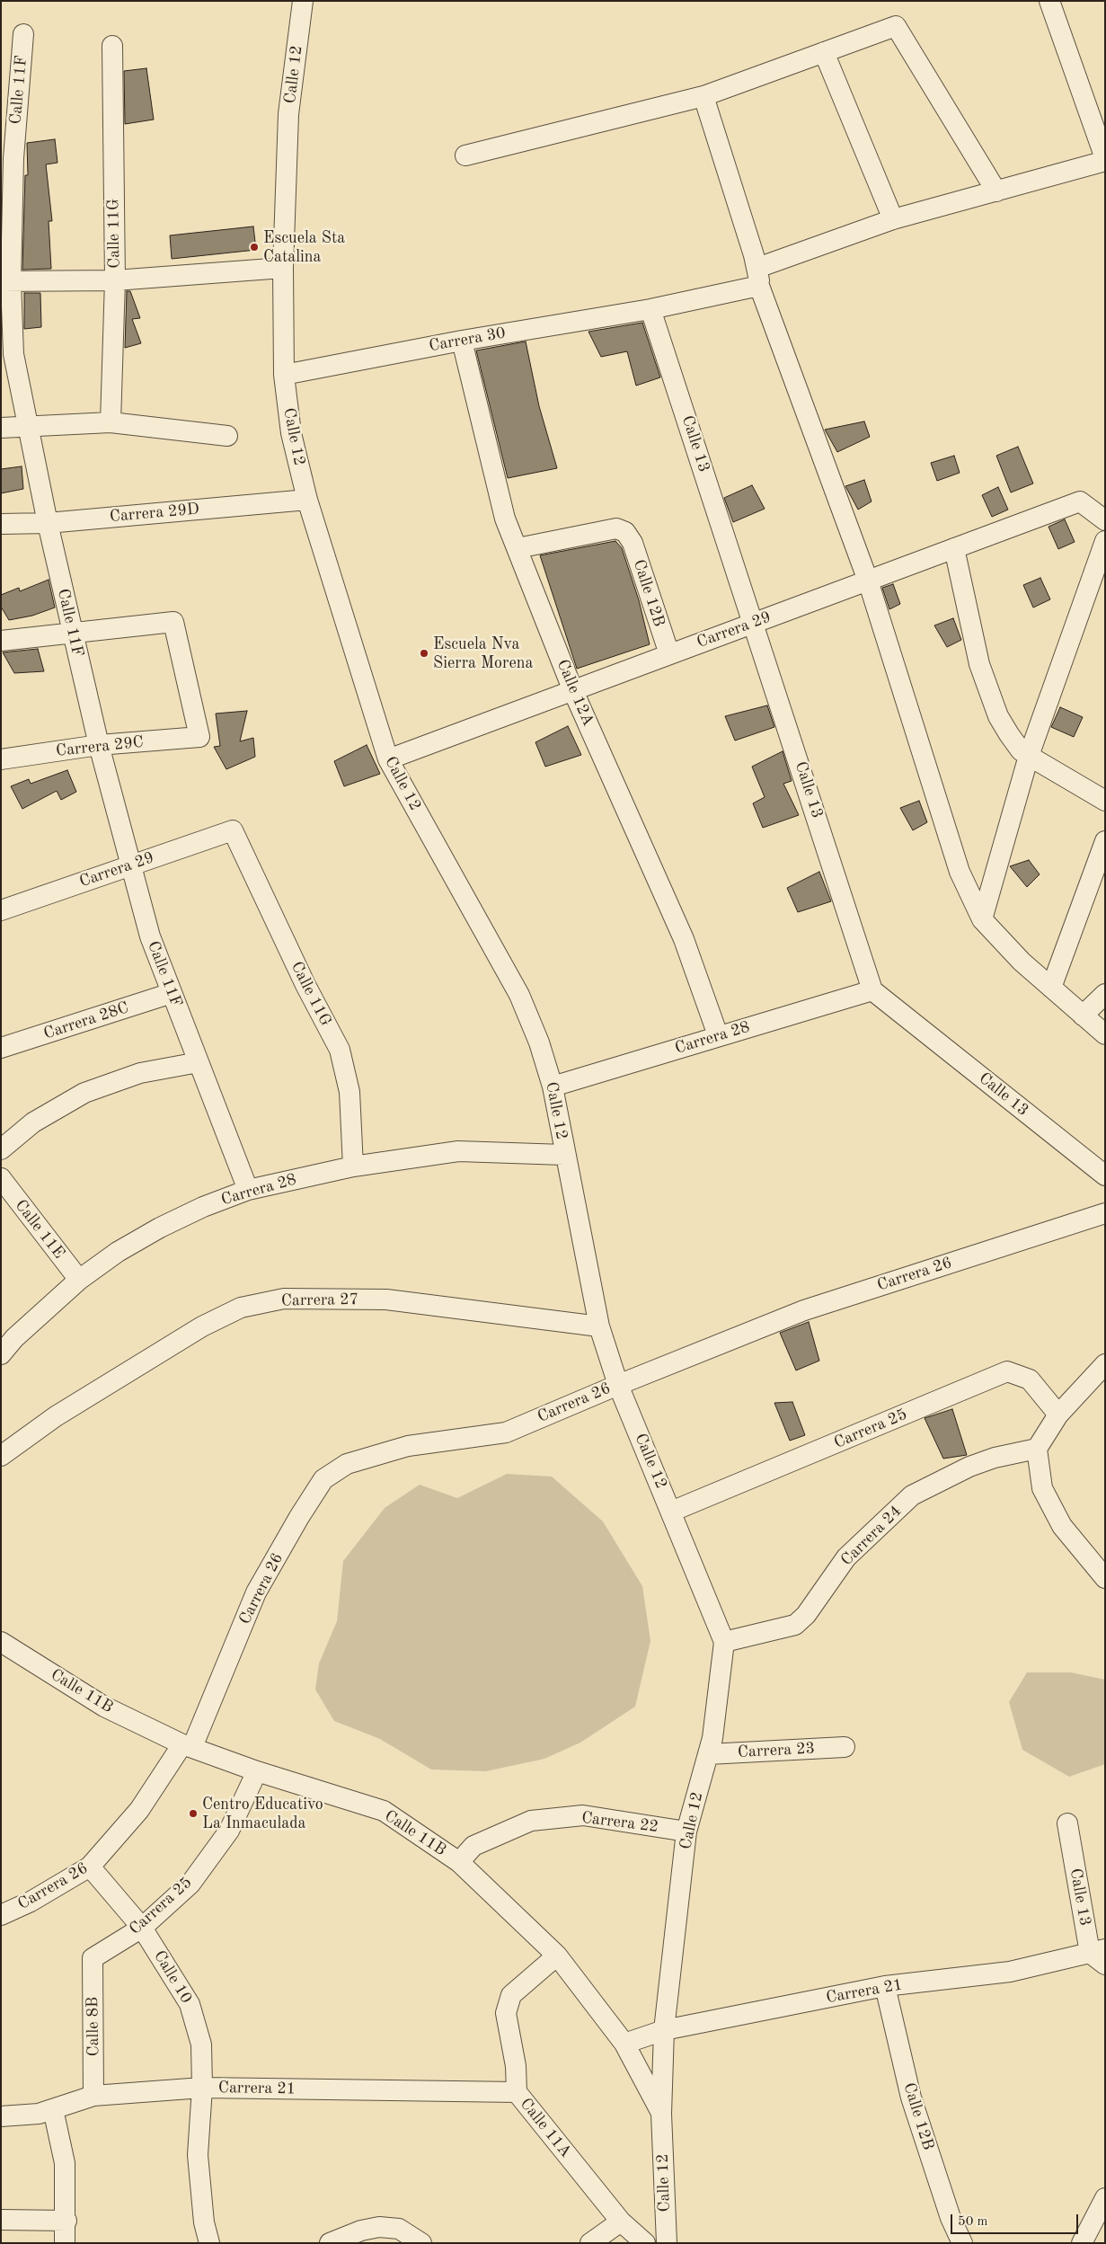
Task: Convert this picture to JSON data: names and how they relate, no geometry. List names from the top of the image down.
{
  "streets": {
    "street": [
      "Calle 12",
      "Calle 11F",
      "Calle 11G",
      "Carrera 30",
      "Calle 13",
      "Carrera 29D",
      "Calle 12B",
      "Carrera 29",
      "Calle 12A",
      "Carrera 29C",
      "Carrera 28C",
      "Carrera 28",
      "Calle 11E",
      "Carrera 26",
      "Carrera 27",
      "Carrera 25",
      "Carrera 24",
      "Calle 11B",
      "Carrera 23",
      "Carrera 22",
      "Calle 10",
      "Carrera 21",
      "Calle 8B",
      "Calle 11A"
    ]
  },
  "crossings": [
    ["Calle 12", "Carrera 30"],
    ["Calle 12", "Carrera 29D"],
    ["Calle 12", "Carrera 29"],
    ["Calle 12", "Carrera 28"],
    ["Calle 12", "Carrera 26"],
    ["Calle 12", "Carrera 27"],
    ["Calle 12", "Carrera 25"],
    ["Calle 12", "Carrera 24"],
    ["Calle 12", "Calle 11B"],
    ["Calle 12", "Carrera 23"],
    ["Calle 12", "Carrera 22"],
    ["Calle 12", "Carrera 21"],
    ["Calle 11F", "Carrera 29D"],
    ["Calle 11F", "Carrera 29"],
    ["Calle 11F", "Carrera 29C"],
    ["Calle 11F", "Carrera 28C"],
    ["Calle 11F", "Carrera 28"],
    ["Calle 11G", "Carrera 29"],
    ["Calle 11G", "Carrera 28"],
    ["Carrera 30", "Calle 13"],
    ["Carrera 30", "Calle 12A"],
    ["Calle 13", "Carrera 29"],
    ["Calle 13", "Carrera 28"],
    ["Calle 13", "Carrera 21"],
    ["Calle 12B", "Carrera 29"],
    ["Calle 12B", "Calle 12A"],
    ["Calle 12B", "Carrera 21"],
    ["Carrera 29", "Calle 12A"],
    ["Calle 12A", "Carrera 28"],
    ["Carrera 28", "Calle 11E"],
    ["Carrera 26", "Calle 11B"],
    ["Carrera 26", "Calle 10"],
    ["Carrera 25", "Calle 11B"],
    ["Carrera 25", "Calle 10"],
    ["Carrera 25", "Calle 8B"],
    ["Calle 11B", "Carrera 22"],
    ["Calle 11B", "Carrera 21"],
    ["Calle 11B", "Calle 11A"],
    ["Calle 10", "Carrera 21"],
    ["Carrera 21", "Calle 8B"],
    ["Carrera 21", "Calle 11A"]
  ],
  "places": ["Escuela Sta Catalina", "Escuela Nva Sierra Morena", "Centro Educativo La Inmaculada"],
  "scale_bar": "50 m"
}
